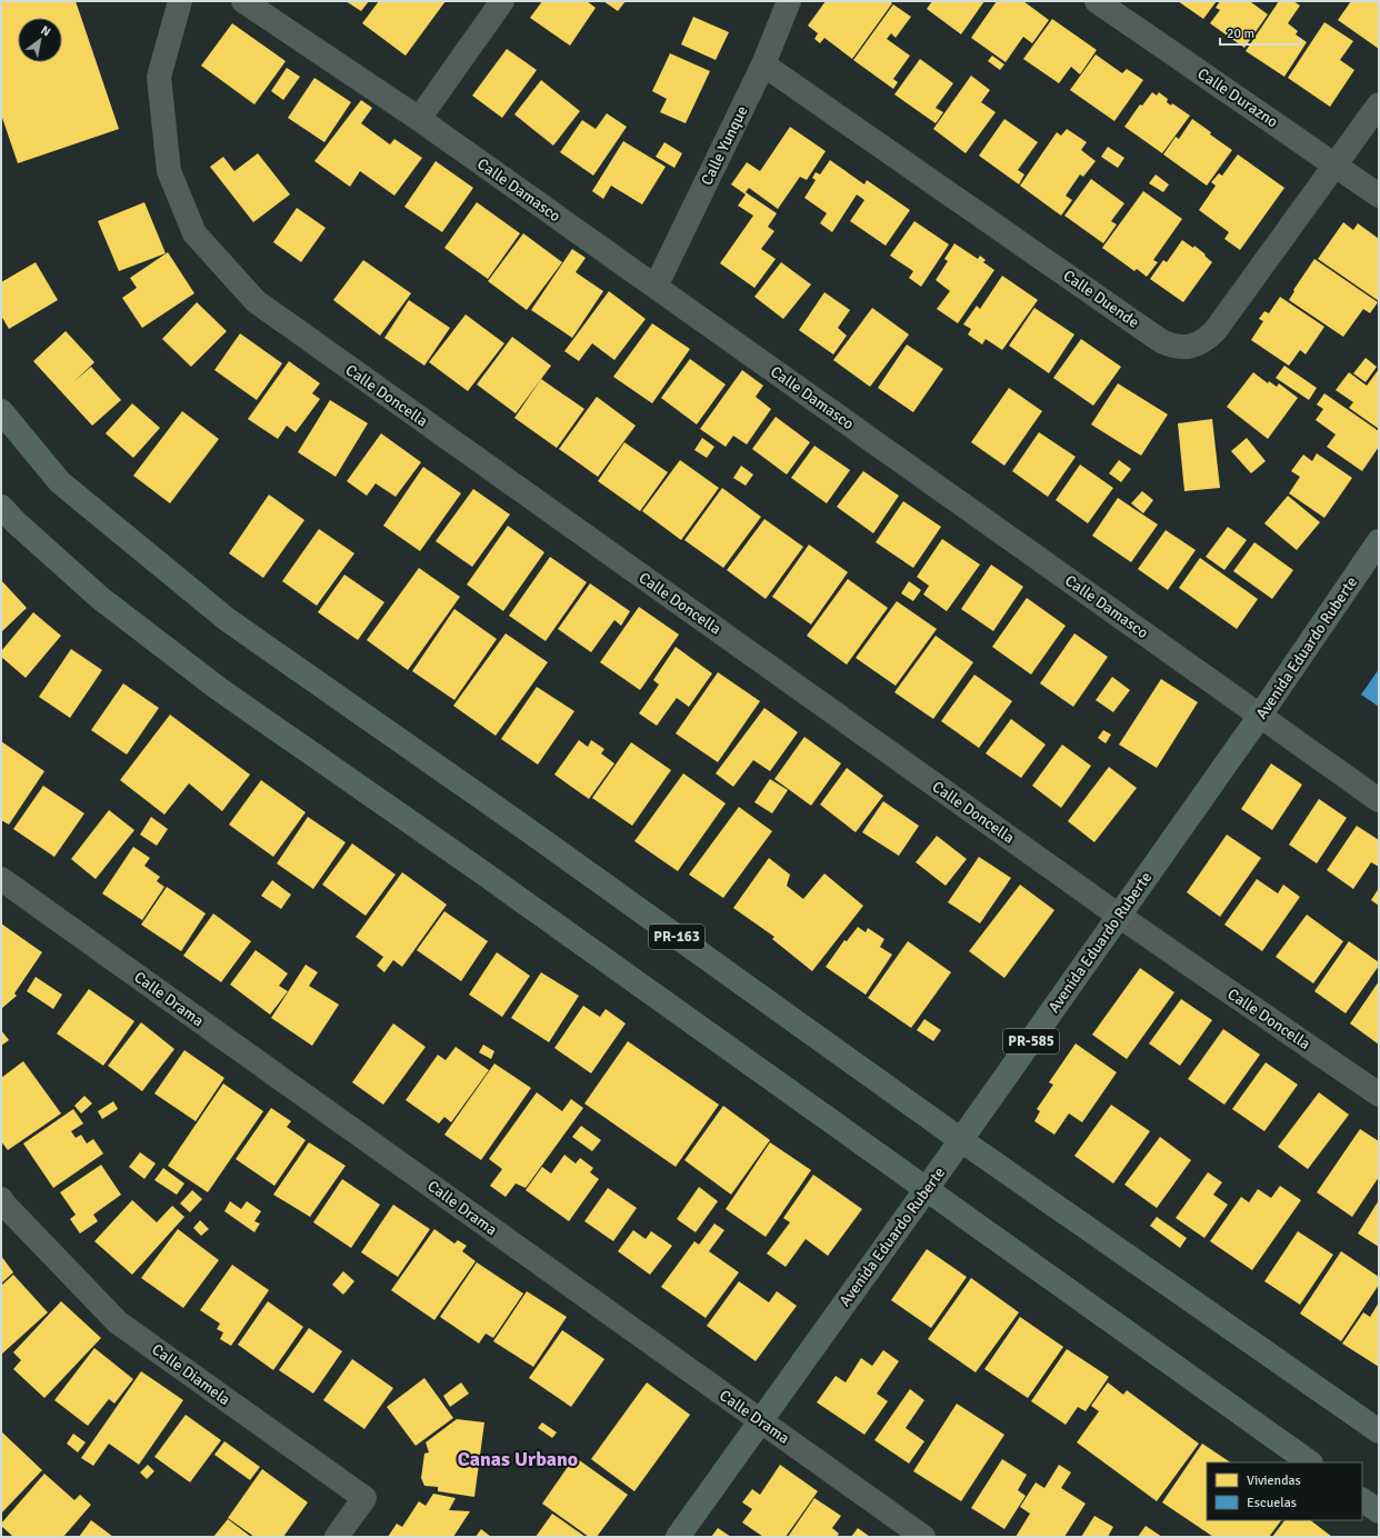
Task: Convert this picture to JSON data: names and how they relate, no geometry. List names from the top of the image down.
{
  "streets": {
    "main road": ["Avenida Eduardo Ruberte", "PR-163", "PR-585"],
    "street": [
      "Calle Durazno",
      "Calle Yunque",
      "Calle Damasco",
      "Calle Duende",
      "Calle Doncella",
      "Calle Drama",
      "Calle Diamela"
    ]
  },
  "crossings": [
    ["Calle Durazno", "Calle Duende"],
    ["Calle Yunque", "Calle Damasco"],
    ["Calle Yunque", "Calle Duende"],
    ["Calle Damasco", "Avenida Eduardo Ruberte"],
    ["Calle Doncella", "Avenida Eduardo Ruberte"],
    ["Avenida Eduardo Ruberte", "PR-163"],
    ["Avenida Eduardo Ruberte", "Calle Drama"]
  ],
  "districts": ["Canas Urbano"],
  "legend": ["Viviendas", "Escuelas"],
  "scale_bar": "20 m",
  "north": "top right"
}
